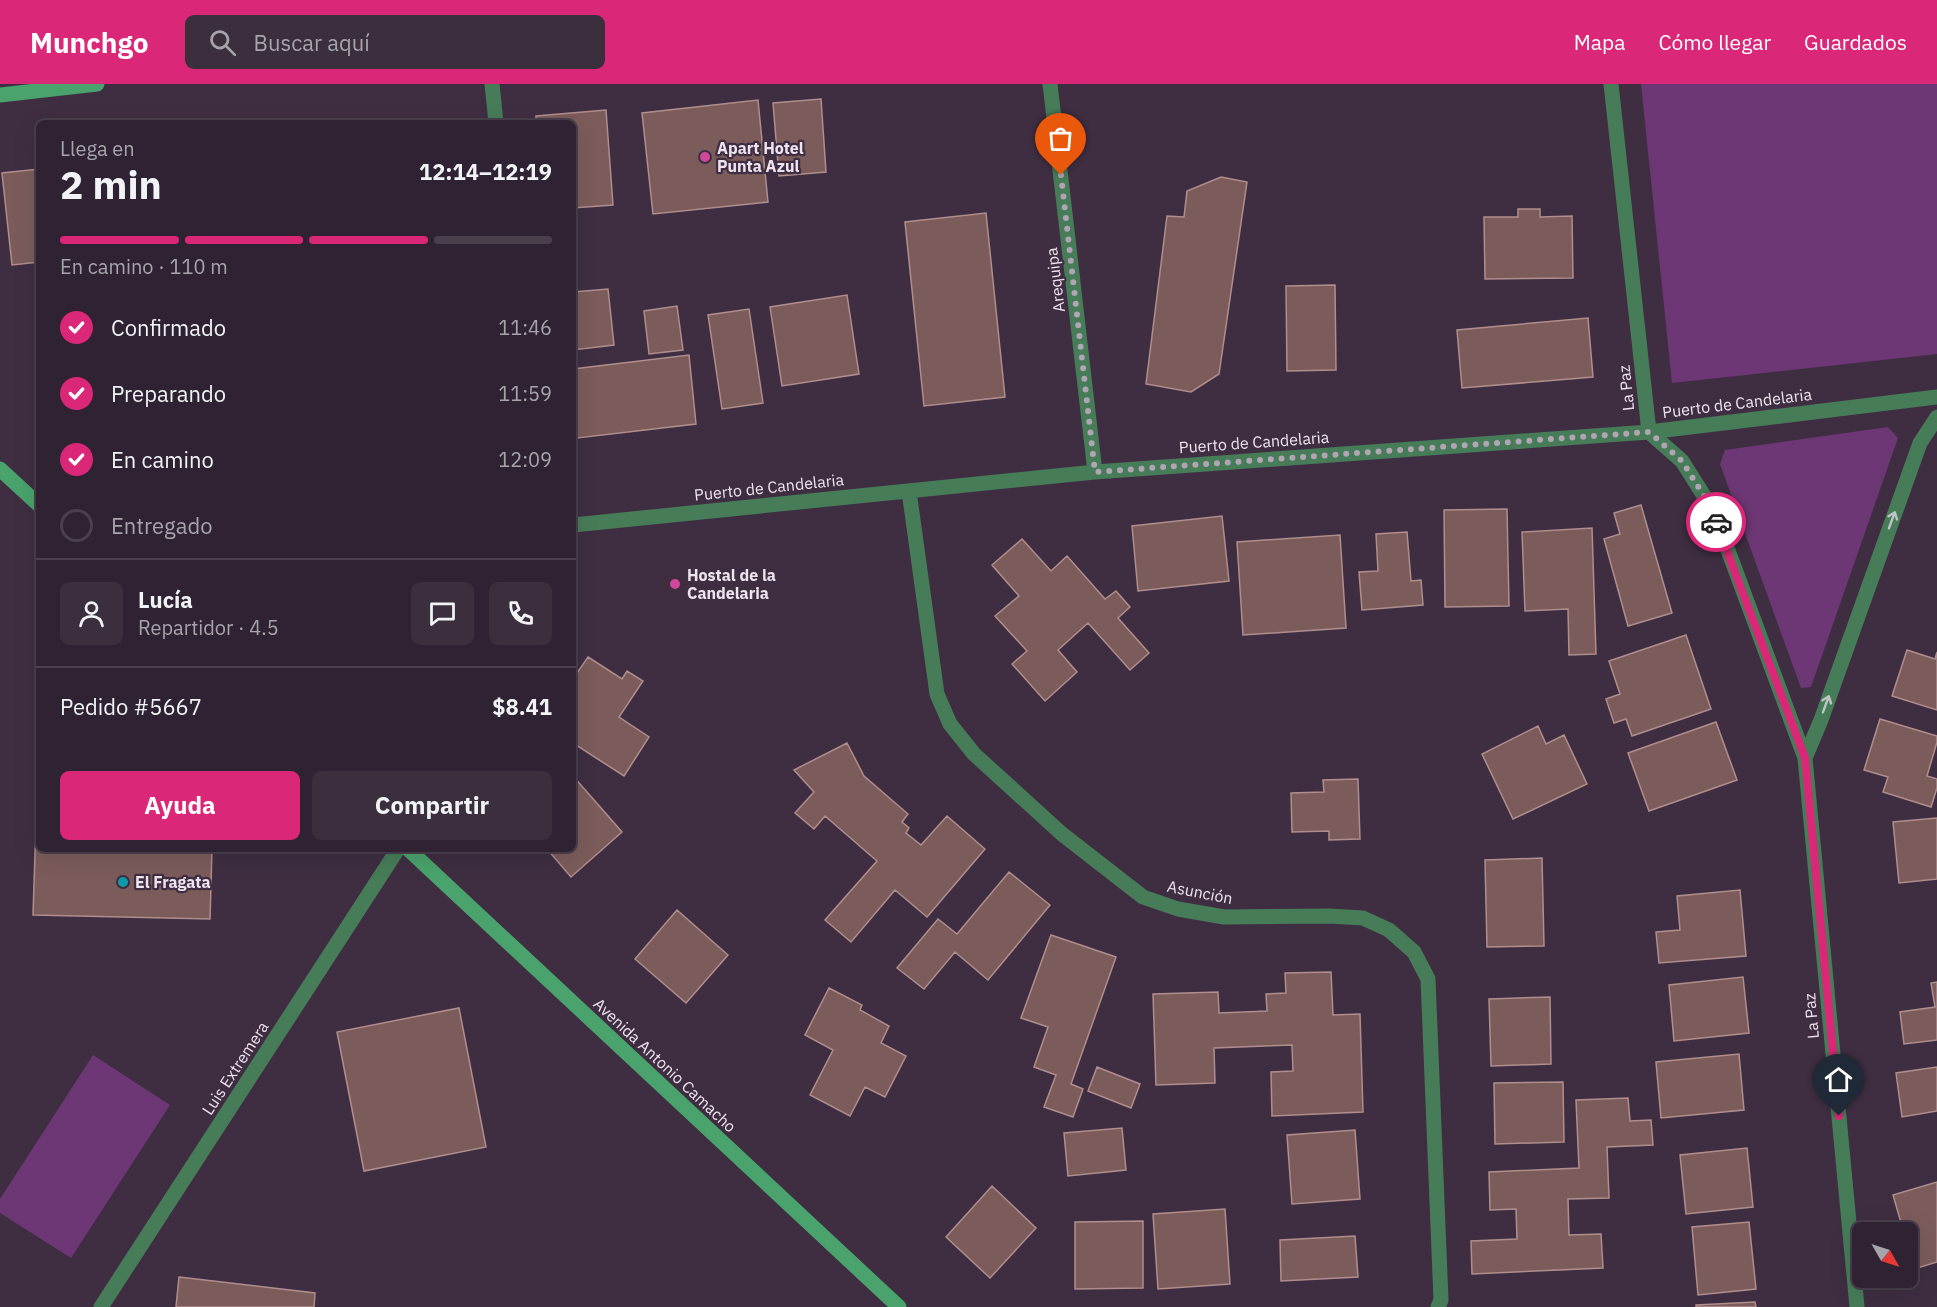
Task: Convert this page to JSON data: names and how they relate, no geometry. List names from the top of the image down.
{
  "streets": {
    "street": [
      "Arequipa",
      "La Paz",
      "Puerto de Candelaria",
      "Asunción",
      "Avenida Antonio Camacho",
      "Luis Extremera"
    ]
  },
  "crossings": [
    ["Arequipa", "Puerto de Candelaria"],
    ["La Paz", "Puerto de Candelaria"],
    ["Puerto de Candelaria", "Asunción"]
  ],
  "places": ["Apart Hotel Punta Azul", "Hostal de la Candelaria", "El Fragata"],
  "north": "bottom right",
  "page": {
    "header": "Munchgo",
    "search": "Buscar aquí",
    "nav": ["Mapa", "Cómo llegar", "Guardados"],
    "heading": ["2 min", "Llega en", "12:14–12:19"],
    "panel": [
      "Lucía",
      "Repartidor · 4.5",
      "Pedido #5667",
      "$8.41"
    ],
    "bar": "En camino · 110 m",
    "list": [
      ["Confirmado", "11:46"],
      ["Preparando", "11:59"],
      ["En camino", "12:09"],
      "Entregado"
    ],
    "buttons": ["Ayuda", "Compartir"]
  }
}
